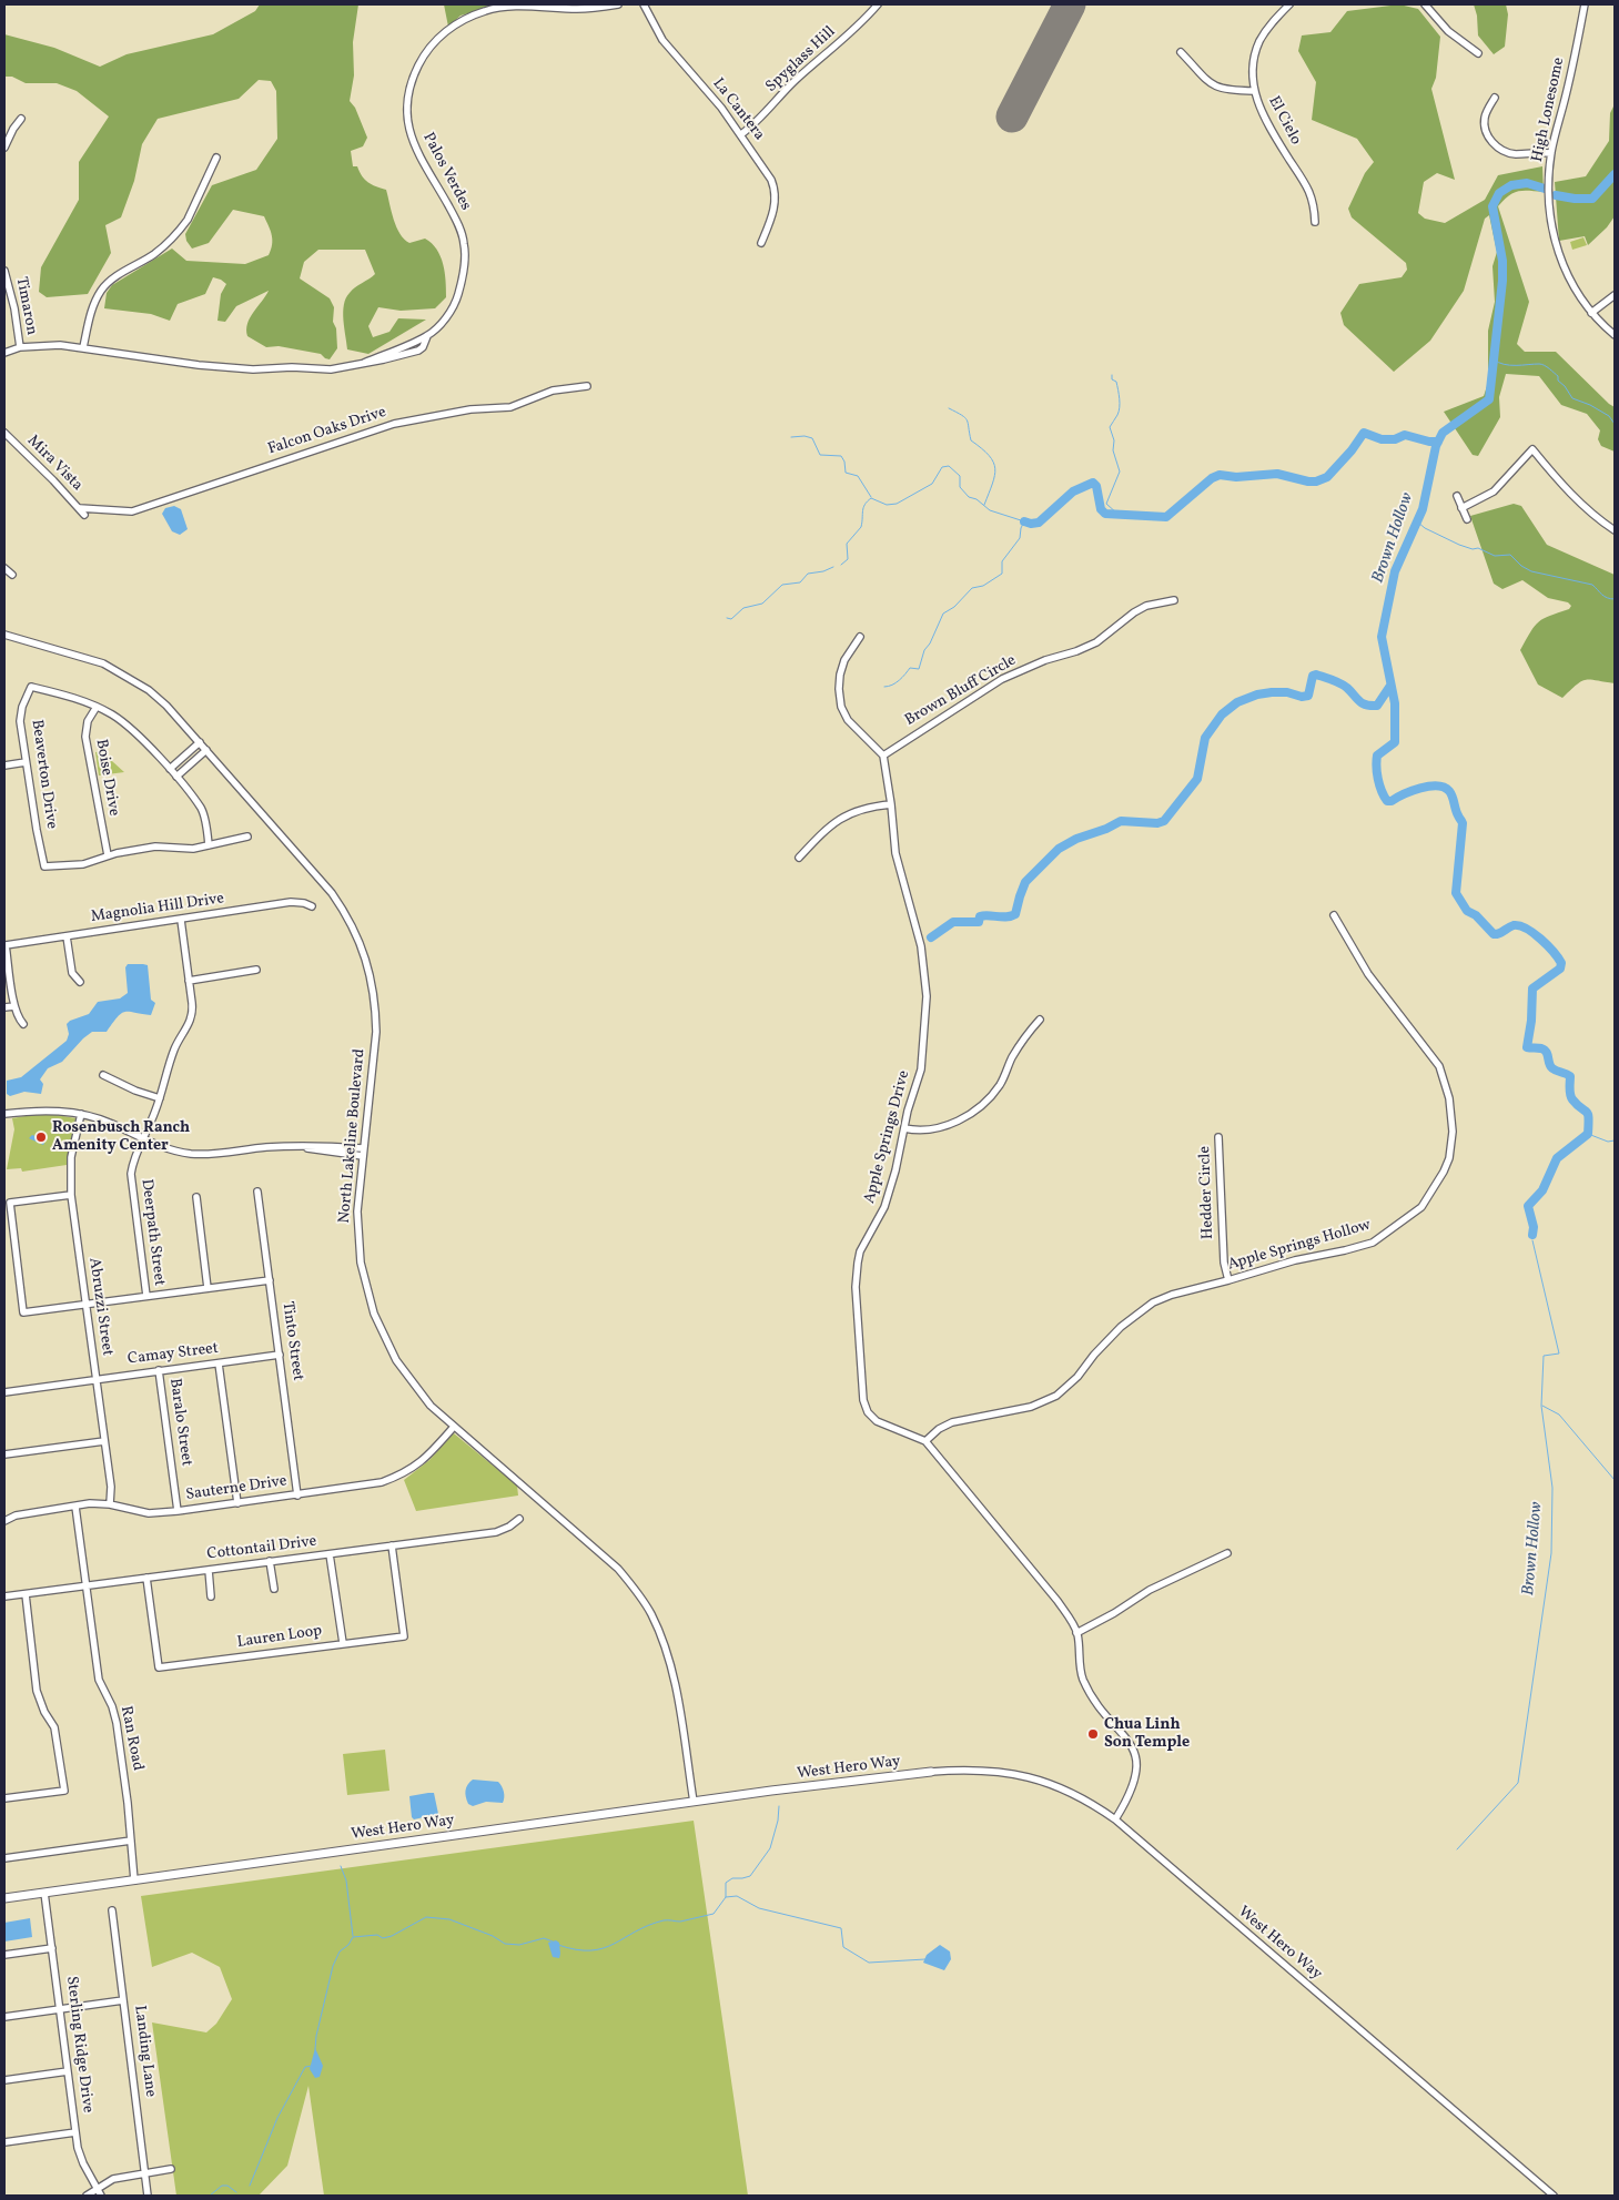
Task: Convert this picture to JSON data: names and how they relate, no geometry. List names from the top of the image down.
{
  "streets": {
    "main road": ["West Hero Way"],
    "street": [
      "Spyglass Hill",
      "La Cantera",
      "High Lonesome",
      "El Cielo",
      "Palos Verdes",
      "Timaron",
      "Falcon Oaks Drive",
      "Mira Vista",
      "Brown Bluff Circle",
      "Beaverton Drive",
      "Boise Drive",
      "Magnolia Hill Drive",
      "North Lakeline Boulevard",
      "Apple Springs Drive",
      "Hedder Circle",
      "Deerpath Street",
      "Apple Springs Hollow",
      "Abruzzi Street",
      "Tinto Street",
      "Camay Street",
      "Baralo Street",
      "Sauterne Drive",
      "Cottontail Drive",
      "Lauren Loop",
      "Ran Road",
      "Sterling Ridge Drive",
      "Landing Lane"
    ]
  },
  "crossings": [
    ["Spyglass Hill", "La Cantera"],
    ["Palos Verdes", "Timaron"],
    ["Falcon Oaks Drive", "Mira Vista"],
    ["Brown Bluff Circle", "Apple Springs Drive"],
    ["Beaverton Drive", "Boise Drive"],
    ["Magnolia Hill Drive", "Deerpath Street"],
    ["North Lakeline Boulevard", "Sauterne Drive"],
    ["North Lakeline Boulevard", "West Hero Way"],
    ["Apple Springs Drive", "Apple Springs Hollow"],
    ["Apple Springs Drive", "West Hero Way"],
    ["Hedder Circle", "Apple Springs Hollow"],
    ["Abruzzi Street", "Camay Street"],
    ["Abruzzi Street", "Sauterne Drive"],
    ["Tinto Street", "Camay Street"],
    ["Tinto Street", "Sauterne Drive"],
    ["Camay Street", "Baralo Street"],
    ["Baralo Street", "Sauterne Drive"],
    ["Sauterne Drive", "Ran Road"],
    ["Cottontail Drive", "Lauren Loop"],
    ["Cottontail Drive", "Ran Road"],
    ["Ran Road", "West Hero Way"],
    ["West Hero Way", "Sterling Ridge Drive"]
  ],
  "water": ["Brown Hollow"],
  "places": ["Rosenbusch Ranch Amenity Center", "Chua Linh Son Temple"]
}
